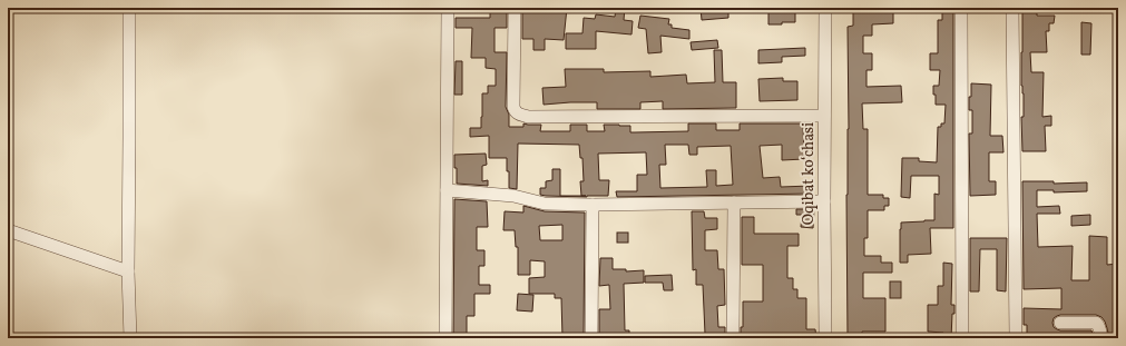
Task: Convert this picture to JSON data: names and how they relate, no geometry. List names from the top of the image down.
{
  "streets": {
    "street": ["Oqibat koʻchasi"]
  }
}
